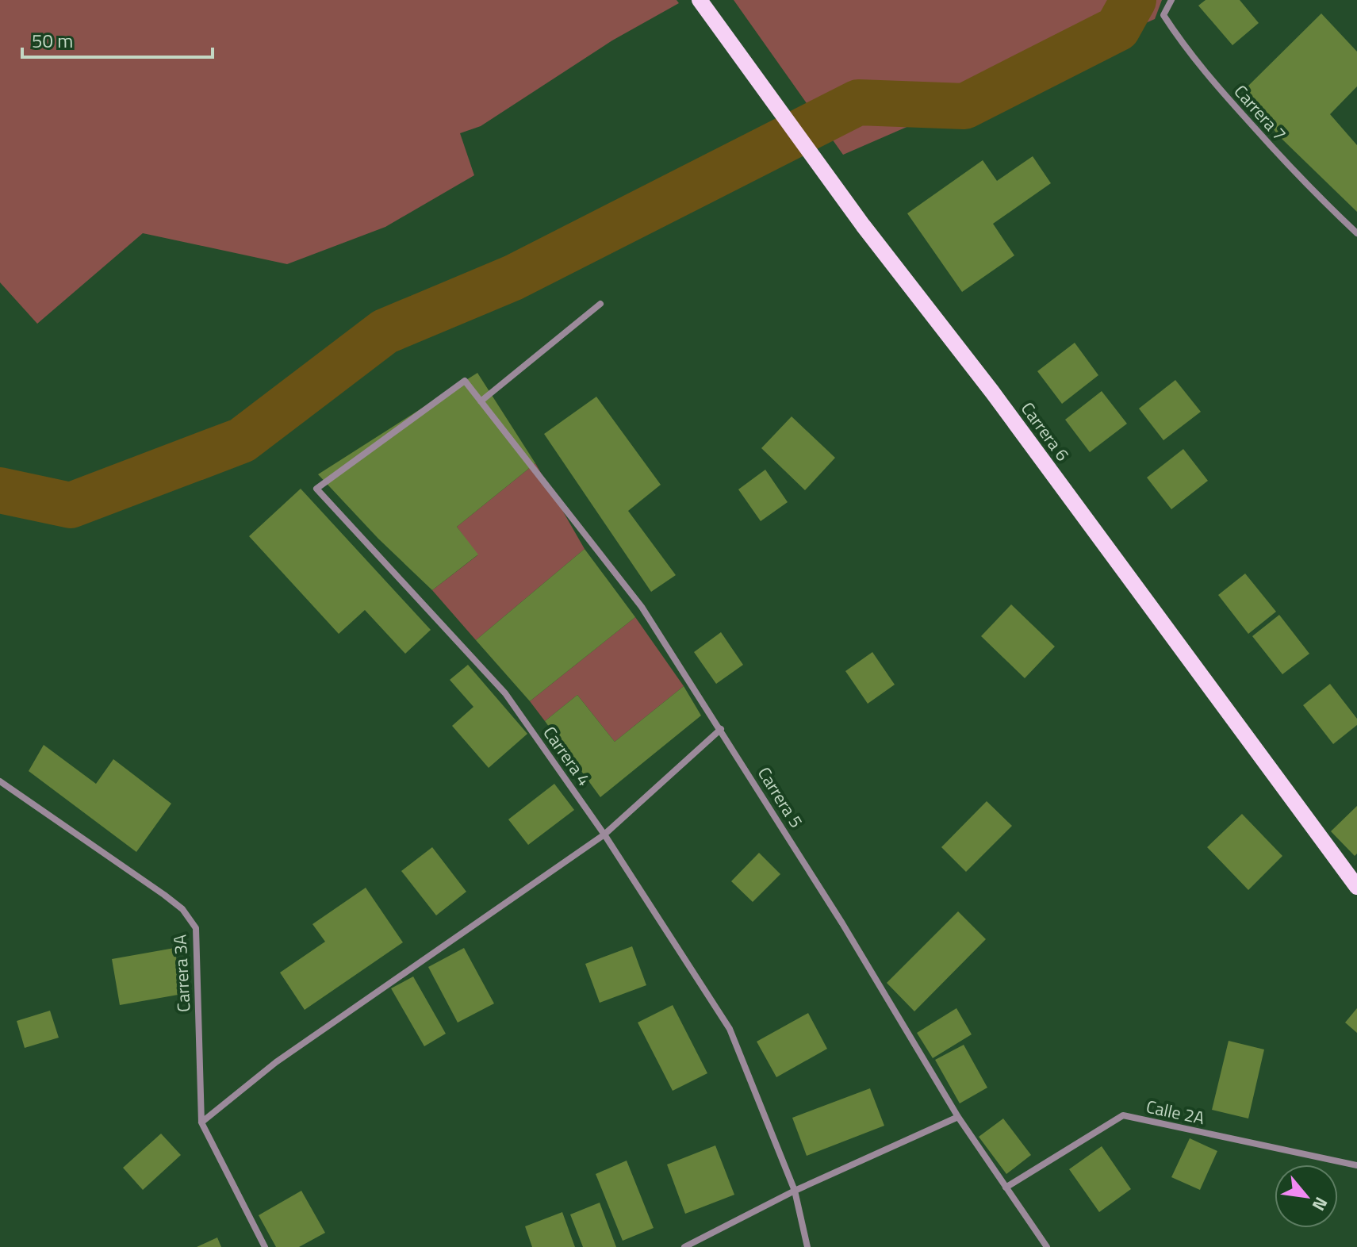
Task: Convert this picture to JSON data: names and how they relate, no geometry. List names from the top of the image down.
{
  "streets": {
    "main road": ["Carrera 6"],
    "street": [
      "Carrera 7",
      "Carrera 4",
      "Carrera 5",
      "Carrera 3A",
      "Calle 2A"
    ]
  },
  "crossings": [
    ["Carrera 4", "Carrera 5"],
    ["Carrera 5", "Calle 2A"]
  ],
  "scale_bar": "50 m",
  "north": "bottom right"
}
